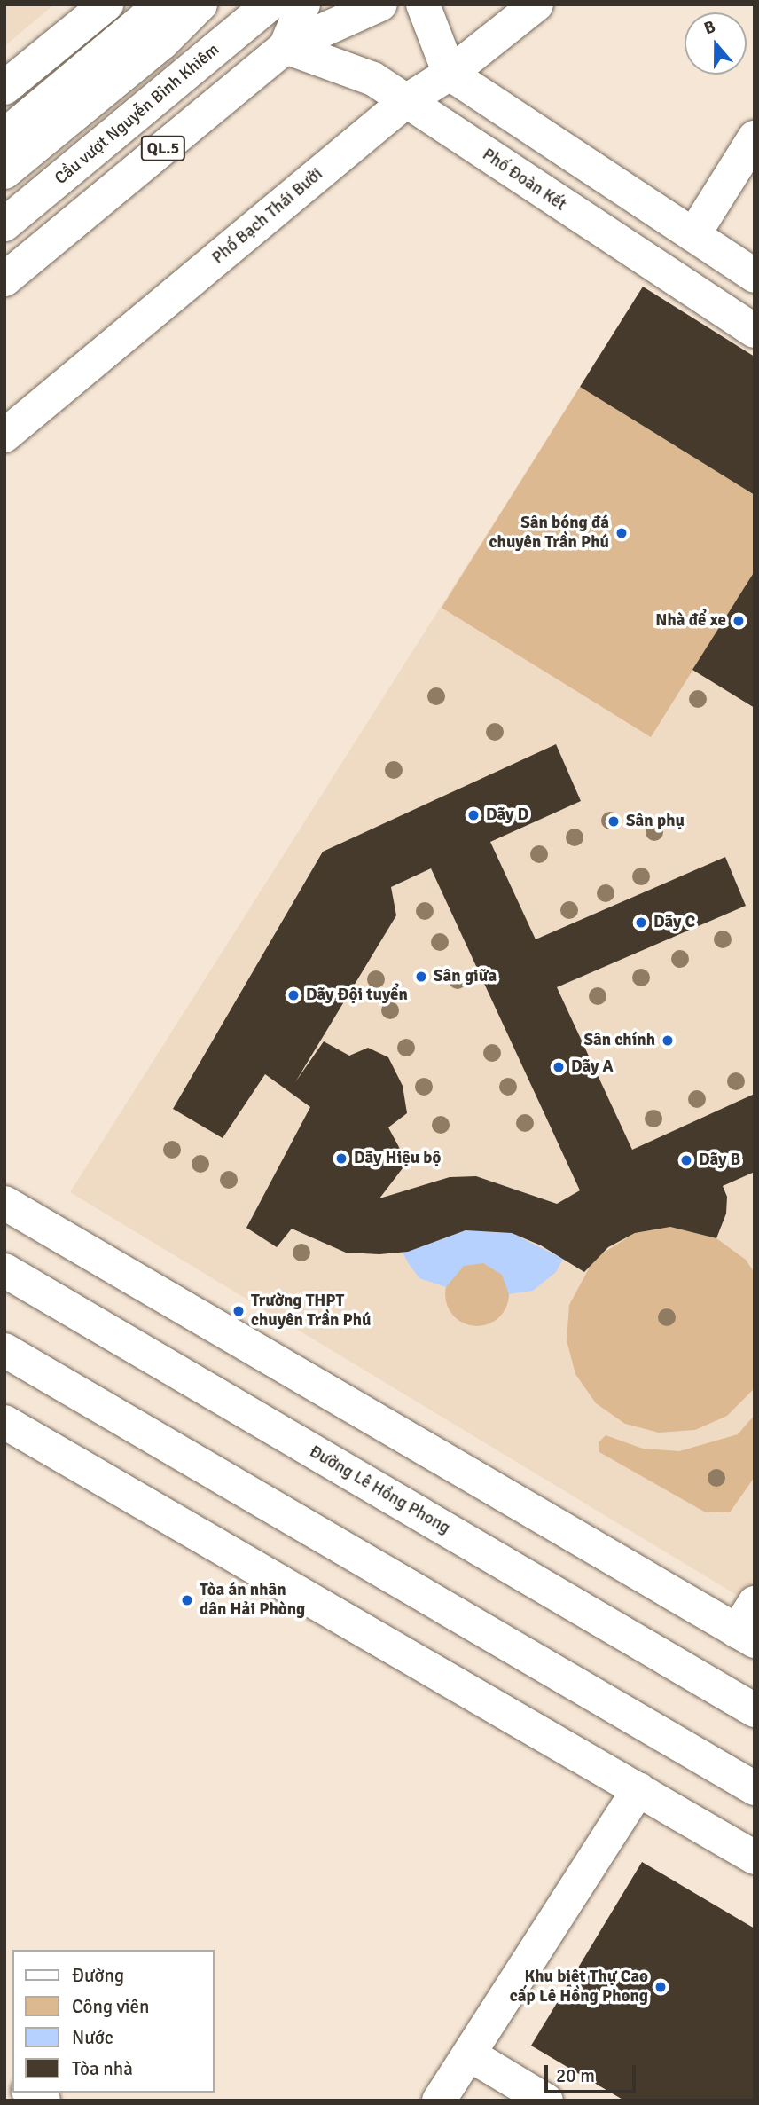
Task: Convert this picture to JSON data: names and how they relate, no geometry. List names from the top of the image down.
{
  "streets": {
    "main road": [
      "Cầu vượt Nguyễn Bỉnh Khiêm",
      "QL.5",
      "Phố Đoàn Kết",
      "Phố Bạch Thái Bưởi",
      "Đường Lê Hồng Phong"
    ]
  },
  "crossings": [
    ["QL.5", "Phố Đoàn Kết"],
    ["Phố Đoàn Kết", "Phố Bạch Thái Bưởi"]
  ],
  "places": [
    "Sân bóng đá chuyên Trần Phú",
    "Nhà để xe",
    "Dãy D",
    "Sân phụ",
    "Dãy C",
    "Sân giữa",
    "Dãy Đội tuyển",
    "Sân chính",
    "Dãy A",
    "Dãy Hiệu bộ",
    "Dãy B",
    "Trường THPT chuyên Trần Phú",
    "Tòa án nhân dân Hải Phòng",
    "Khu biệt Thự Cao cấp Lê Hồng Phong"
  ],
  "legend": [
    "Đường",
    "Công viên",
    "Nước",
    "Tòa nhà"
  ],
  "scale_bar": "20 m",
  "north": "top"
}
